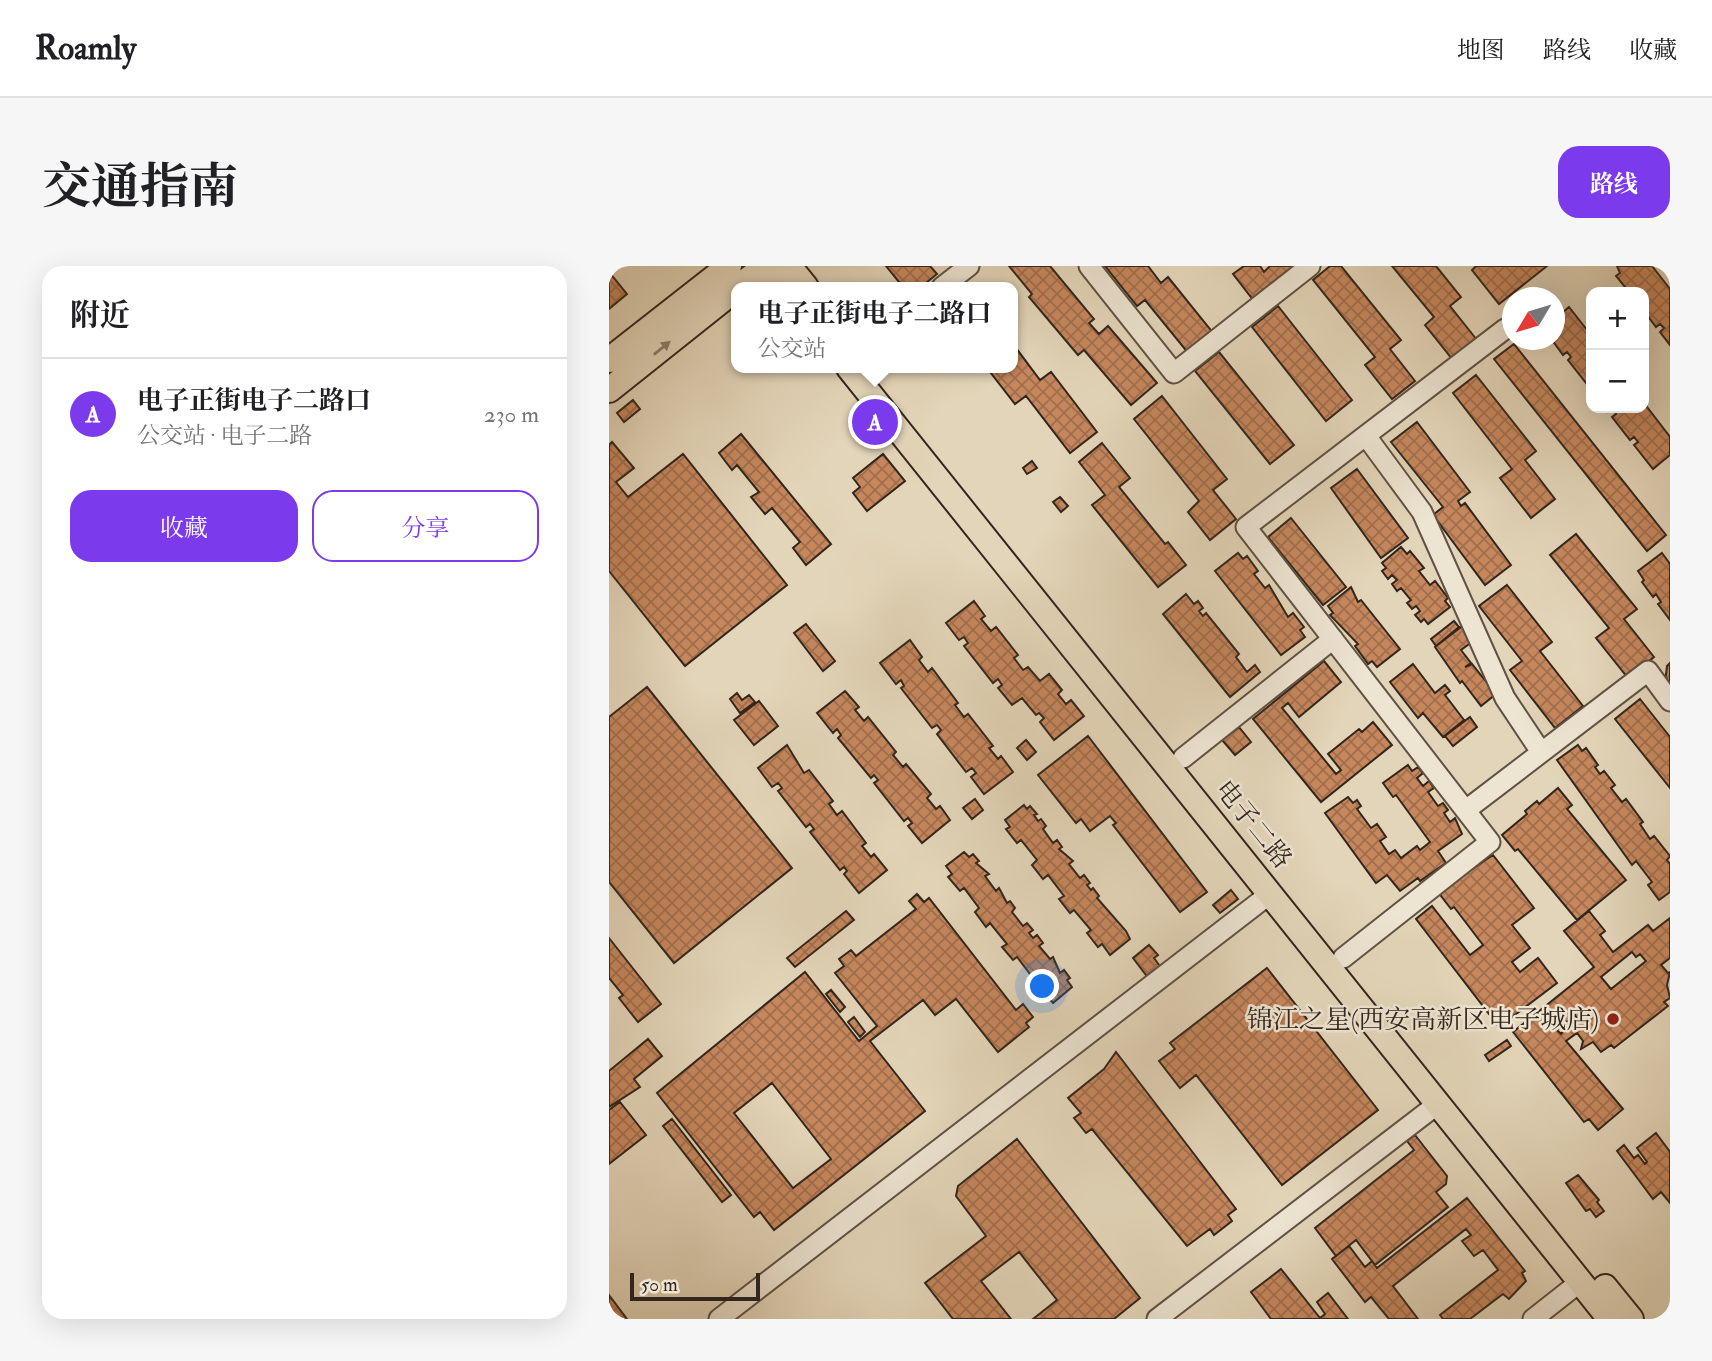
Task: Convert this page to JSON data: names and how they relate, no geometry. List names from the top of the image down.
{
  "streets": {
    "main road": ["电子二路"]
  },
  "places": ["锦江之星(西安高新区电子城店)"],
  "scale_bar": "50 m",
  "north": "bottom left",
  "page": {
    "header": "Roamly",
    "nav": ["地图", "路线", "收藏"],
    "buttons": [
      "路线",
      ["收藏", "分享"]
    ],
    "title": "交通指南",
    "heading": "附近",
    "popup": ["电子正街电子二路口", "公交站"],
    "map_buttons": ["+", "−"],
    "list": [
      {
        "mark": "A",
        "name": "电子正街电子二路口",
        "note": "公交站 · 电子二路",
        "value": "230 m"
      }
    ],
    "pins": "A",
    "scale": "50 m"
  }
}
